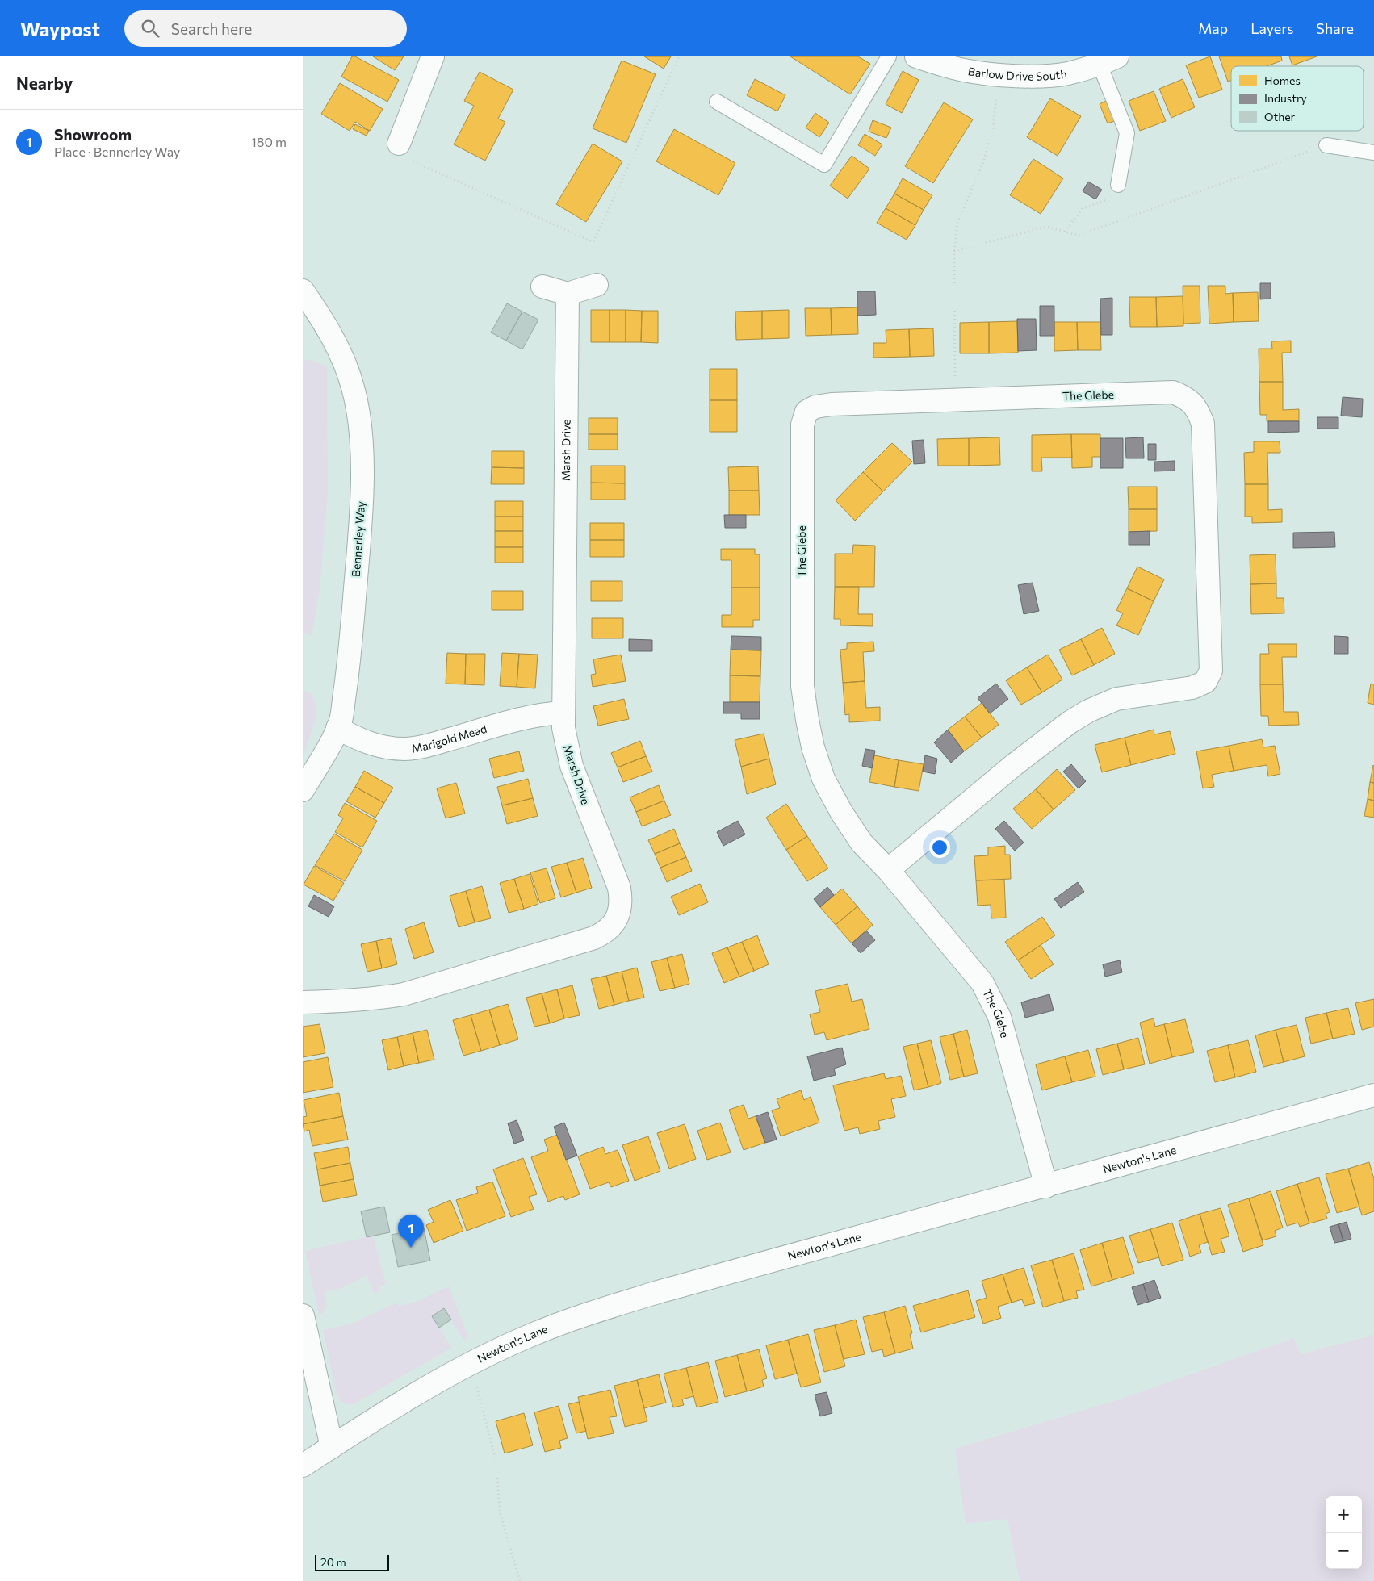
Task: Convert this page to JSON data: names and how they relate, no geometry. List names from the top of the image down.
{
  "streets": {
    "street": [
      "Barlow Drive South",
      "The Glebe",
      "Marsh Drive",
      "Bennerley Way",
      "Marigold Mead",
      "Newton's Lane"
    ]
  },
  "crossings": [
    ["The Glebe", "Newton's Lane"],
    ["Marsh Drive", "Marigold Mead"],
    ["Bennerley Way", "Marigold Mead"]
  ],
  "legend": ["Homes", "Industry", "Other"],
  "scale_bar": "20 m",
  "page": {
    "header": "Waypost",
    "search": "Search here",
    "nav": ["Map", "Layers", "Share"],
    "heading": "Nearby",
    "list": [
      {
        "mark": "1",
        "name": "Showroom",
        "note": "Place · Bennerley Way",
        "value": "180 m"
      }
    ],
    "pins": "1",
    "map_buttons": ["+", "−"],
    "scale": "20 m"
  }
}
